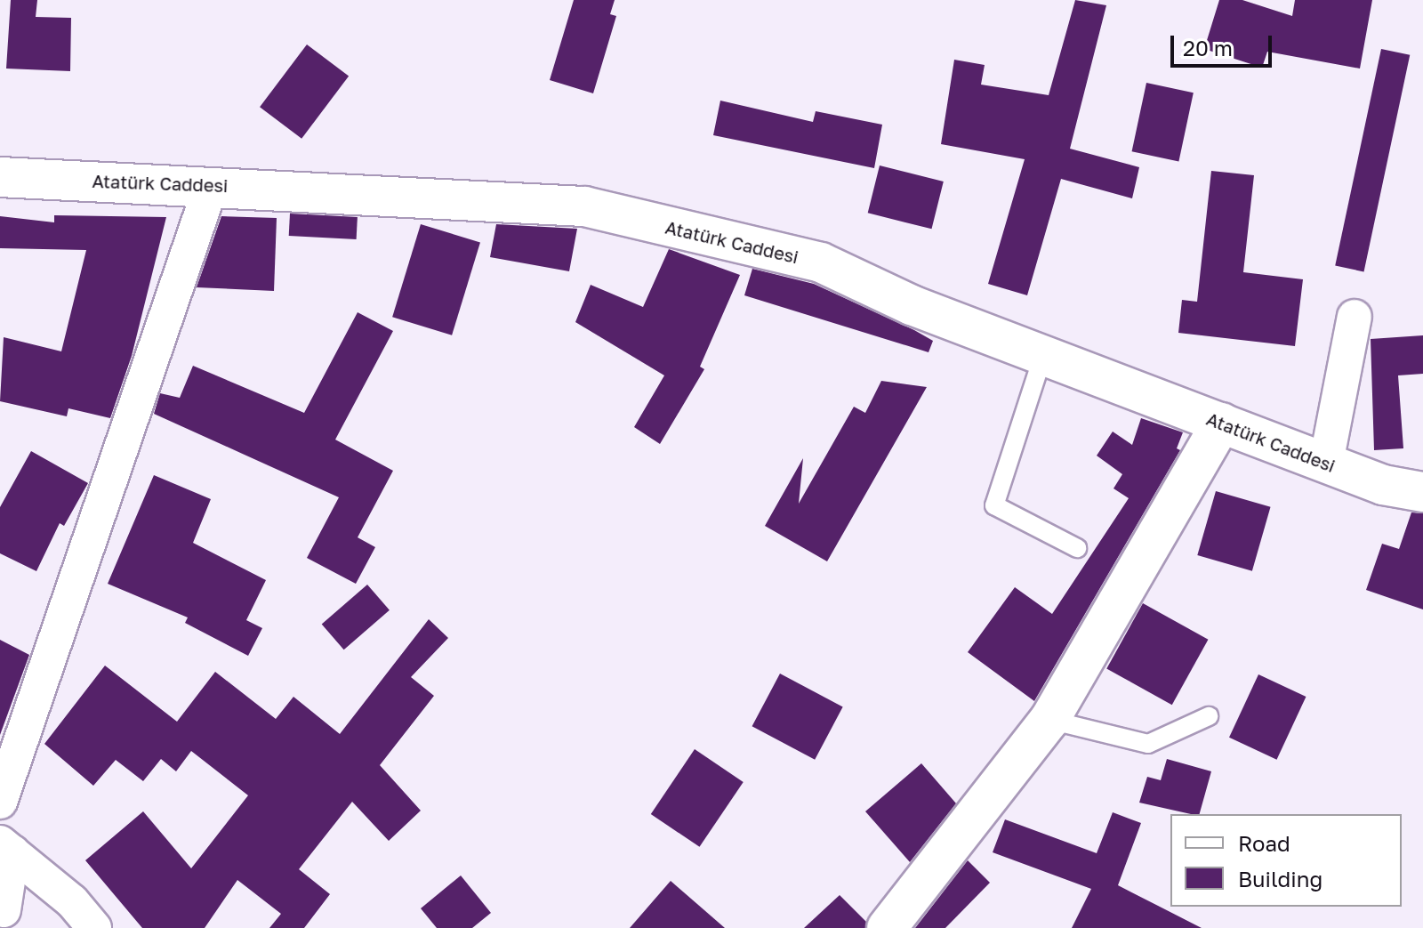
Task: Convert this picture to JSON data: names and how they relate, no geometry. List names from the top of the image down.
{
  "streets": {
    "street": ["Atatürk Caddesi"]
  },
  "legend": ["Road", "Building"],
  "scale_bar": "20 m"
}
